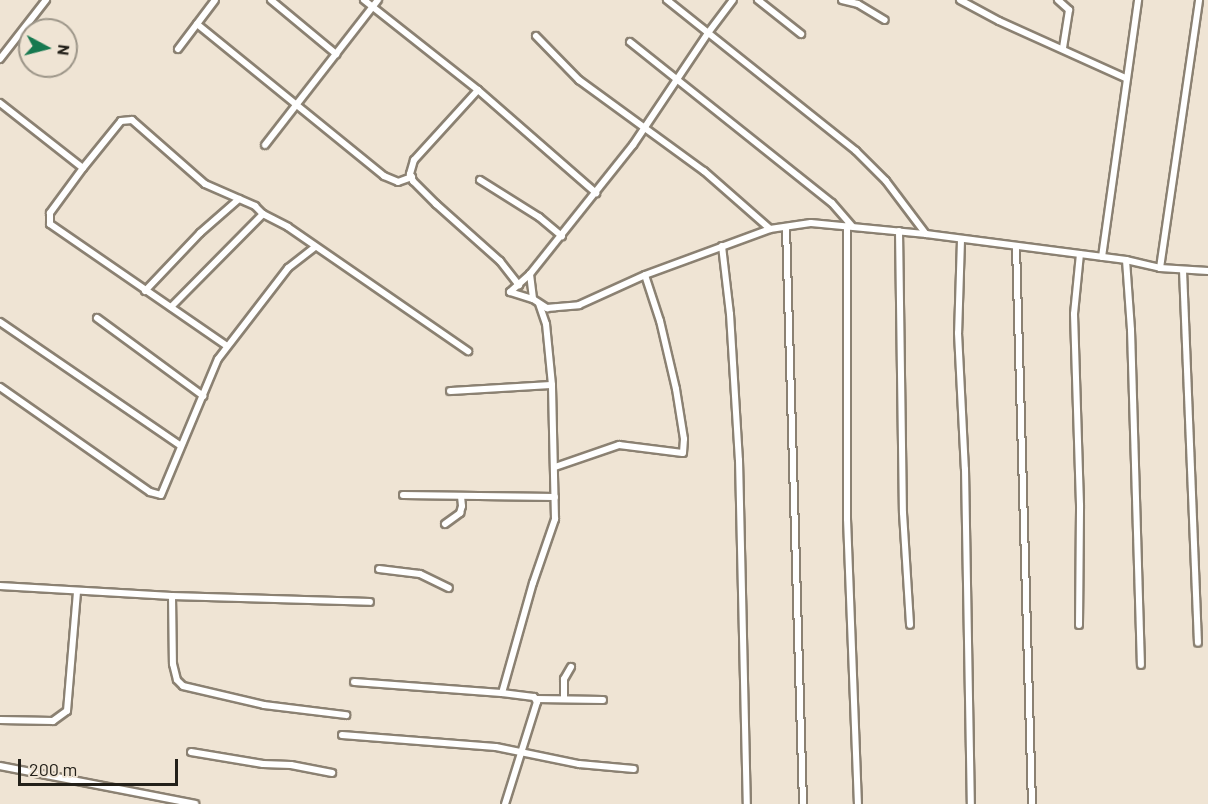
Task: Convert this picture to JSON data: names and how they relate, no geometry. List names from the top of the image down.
{
  "scale_bar": "200 m",
  "north": "right"
}
